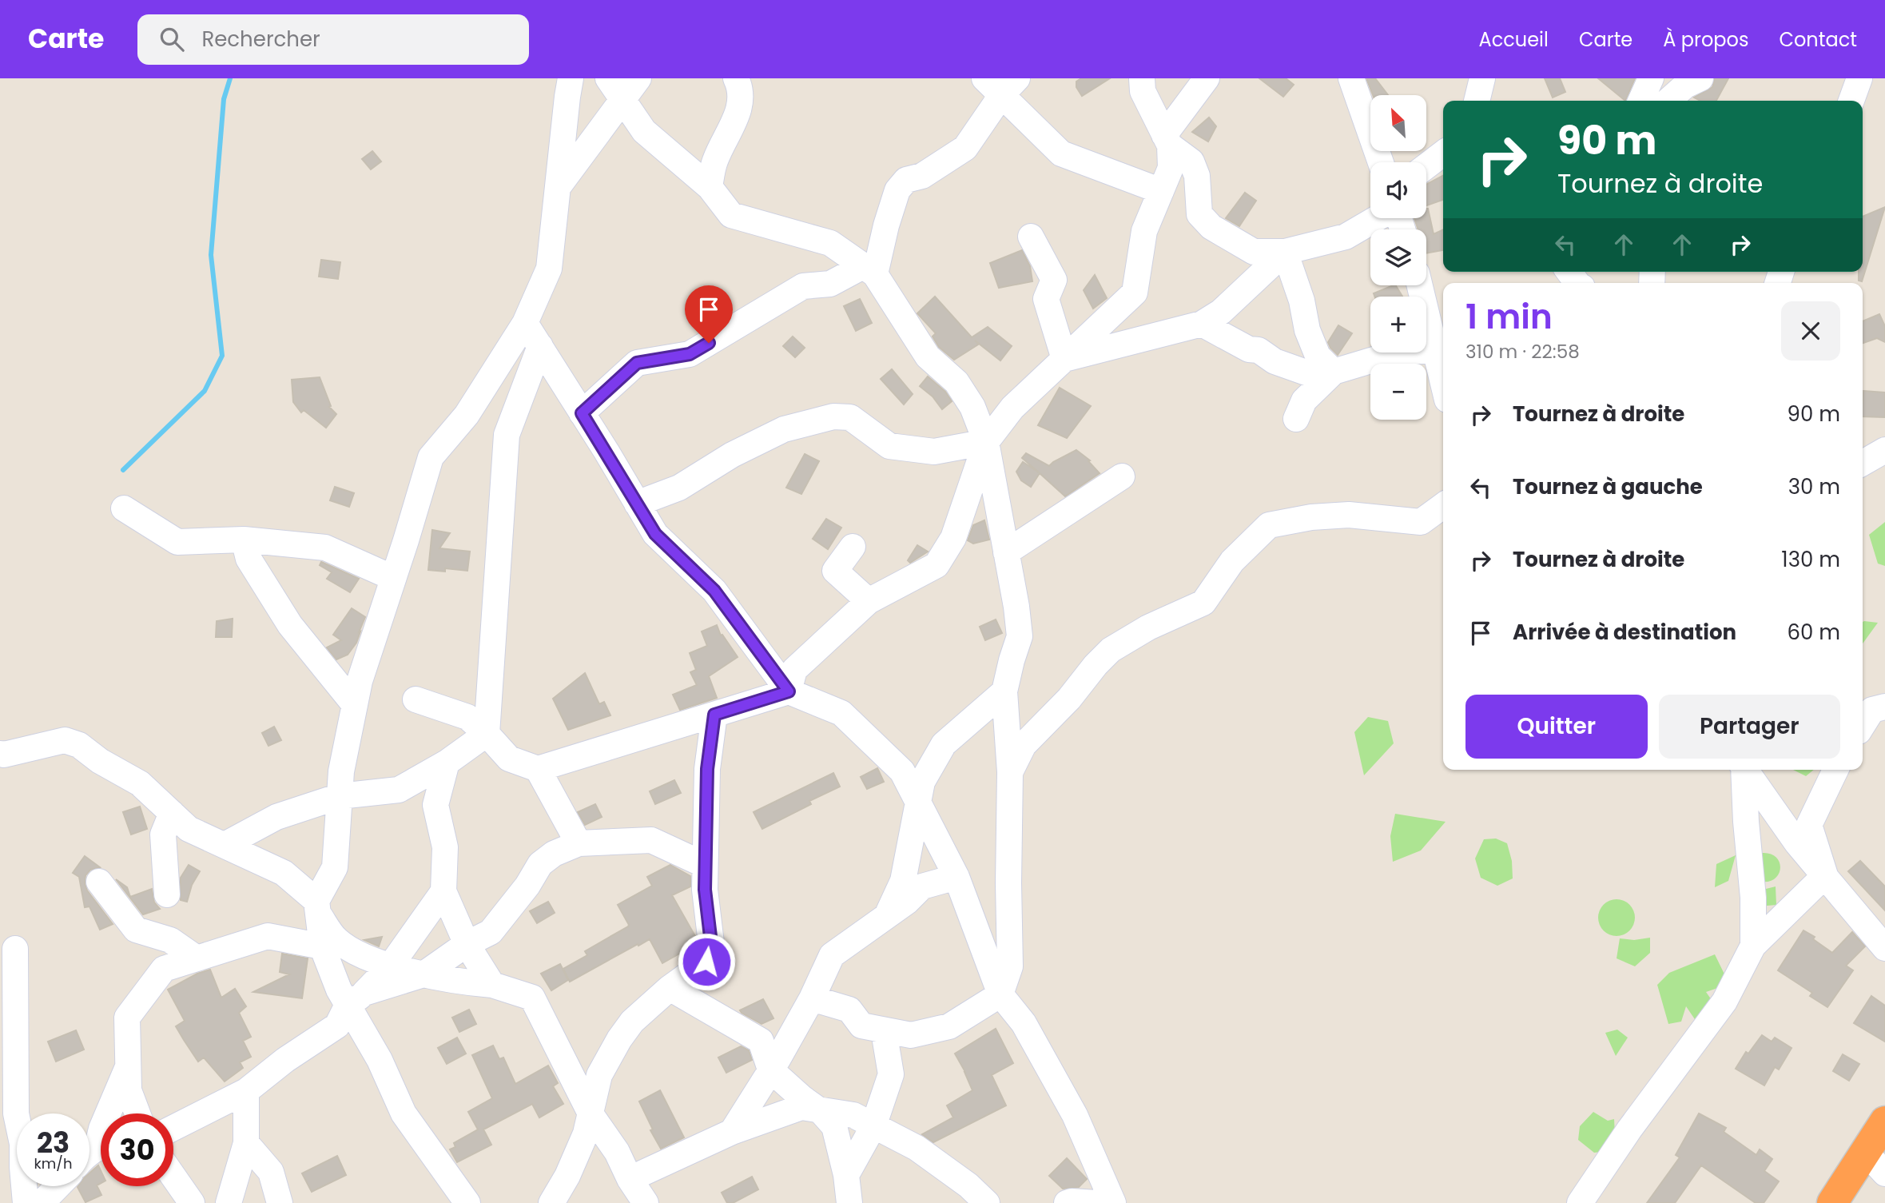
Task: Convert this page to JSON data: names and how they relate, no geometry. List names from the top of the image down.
{
  "north": "top left",
  "page": {
    "header": "Carte",
    "search": "Rechercher",
    "nav": [
      "Accueil",
      "Carte",
      "À propos",
      "Contact"
    ],
    "map_buttons": ["+", "−"],
    "turn": ["90 m", "Tournez à droite"],
    "heading": ["1 min", "310 m · 22:58"],
    "list": [
      {
        "name": "Tournez à droite",
        "value": "90 m"
      },
      {
        "name": "Tournez à gauche",
        "value": "30 m"
      },
      {
        "name": "Tournez à droite",
        "value": "130 m"
      },
      {
        "name": "Arrivée à destination",
        "value": "60 m"
      }
    ],
    "buttons": ["Quitter", "Partager"],
    "speed": "23 km/h",
    "limit": "30"
  }
}
